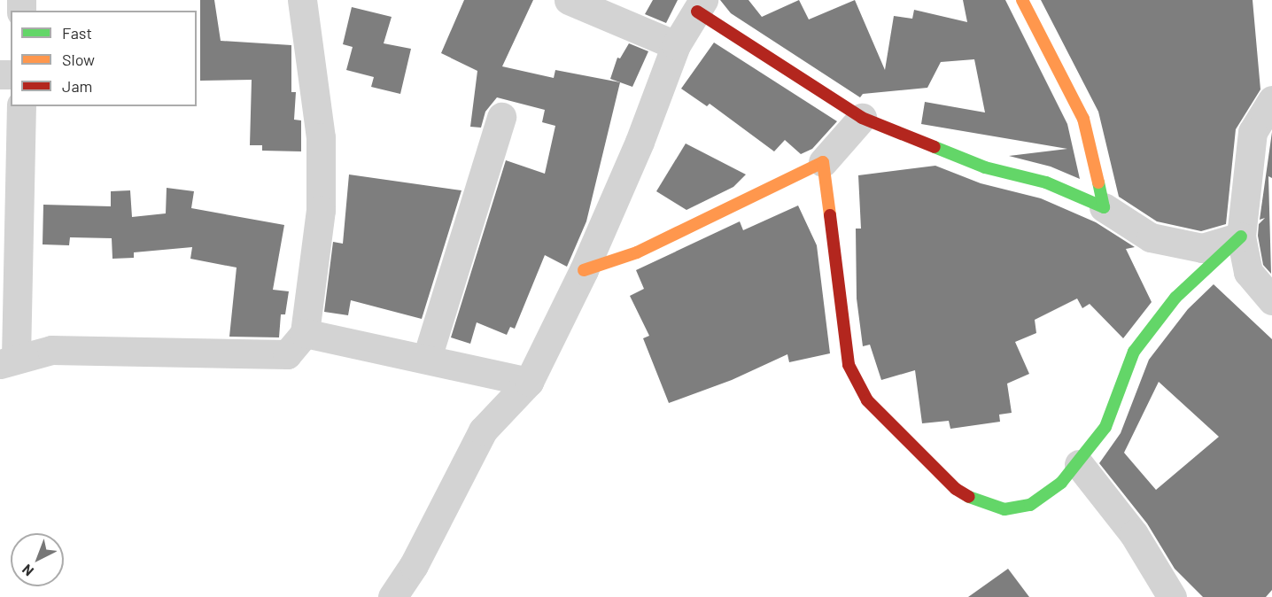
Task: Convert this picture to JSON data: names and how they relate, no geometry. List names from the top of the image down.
{
  "legend": ["Fast", "Slow", "Jam"],
  "north": "bottom left"
}
